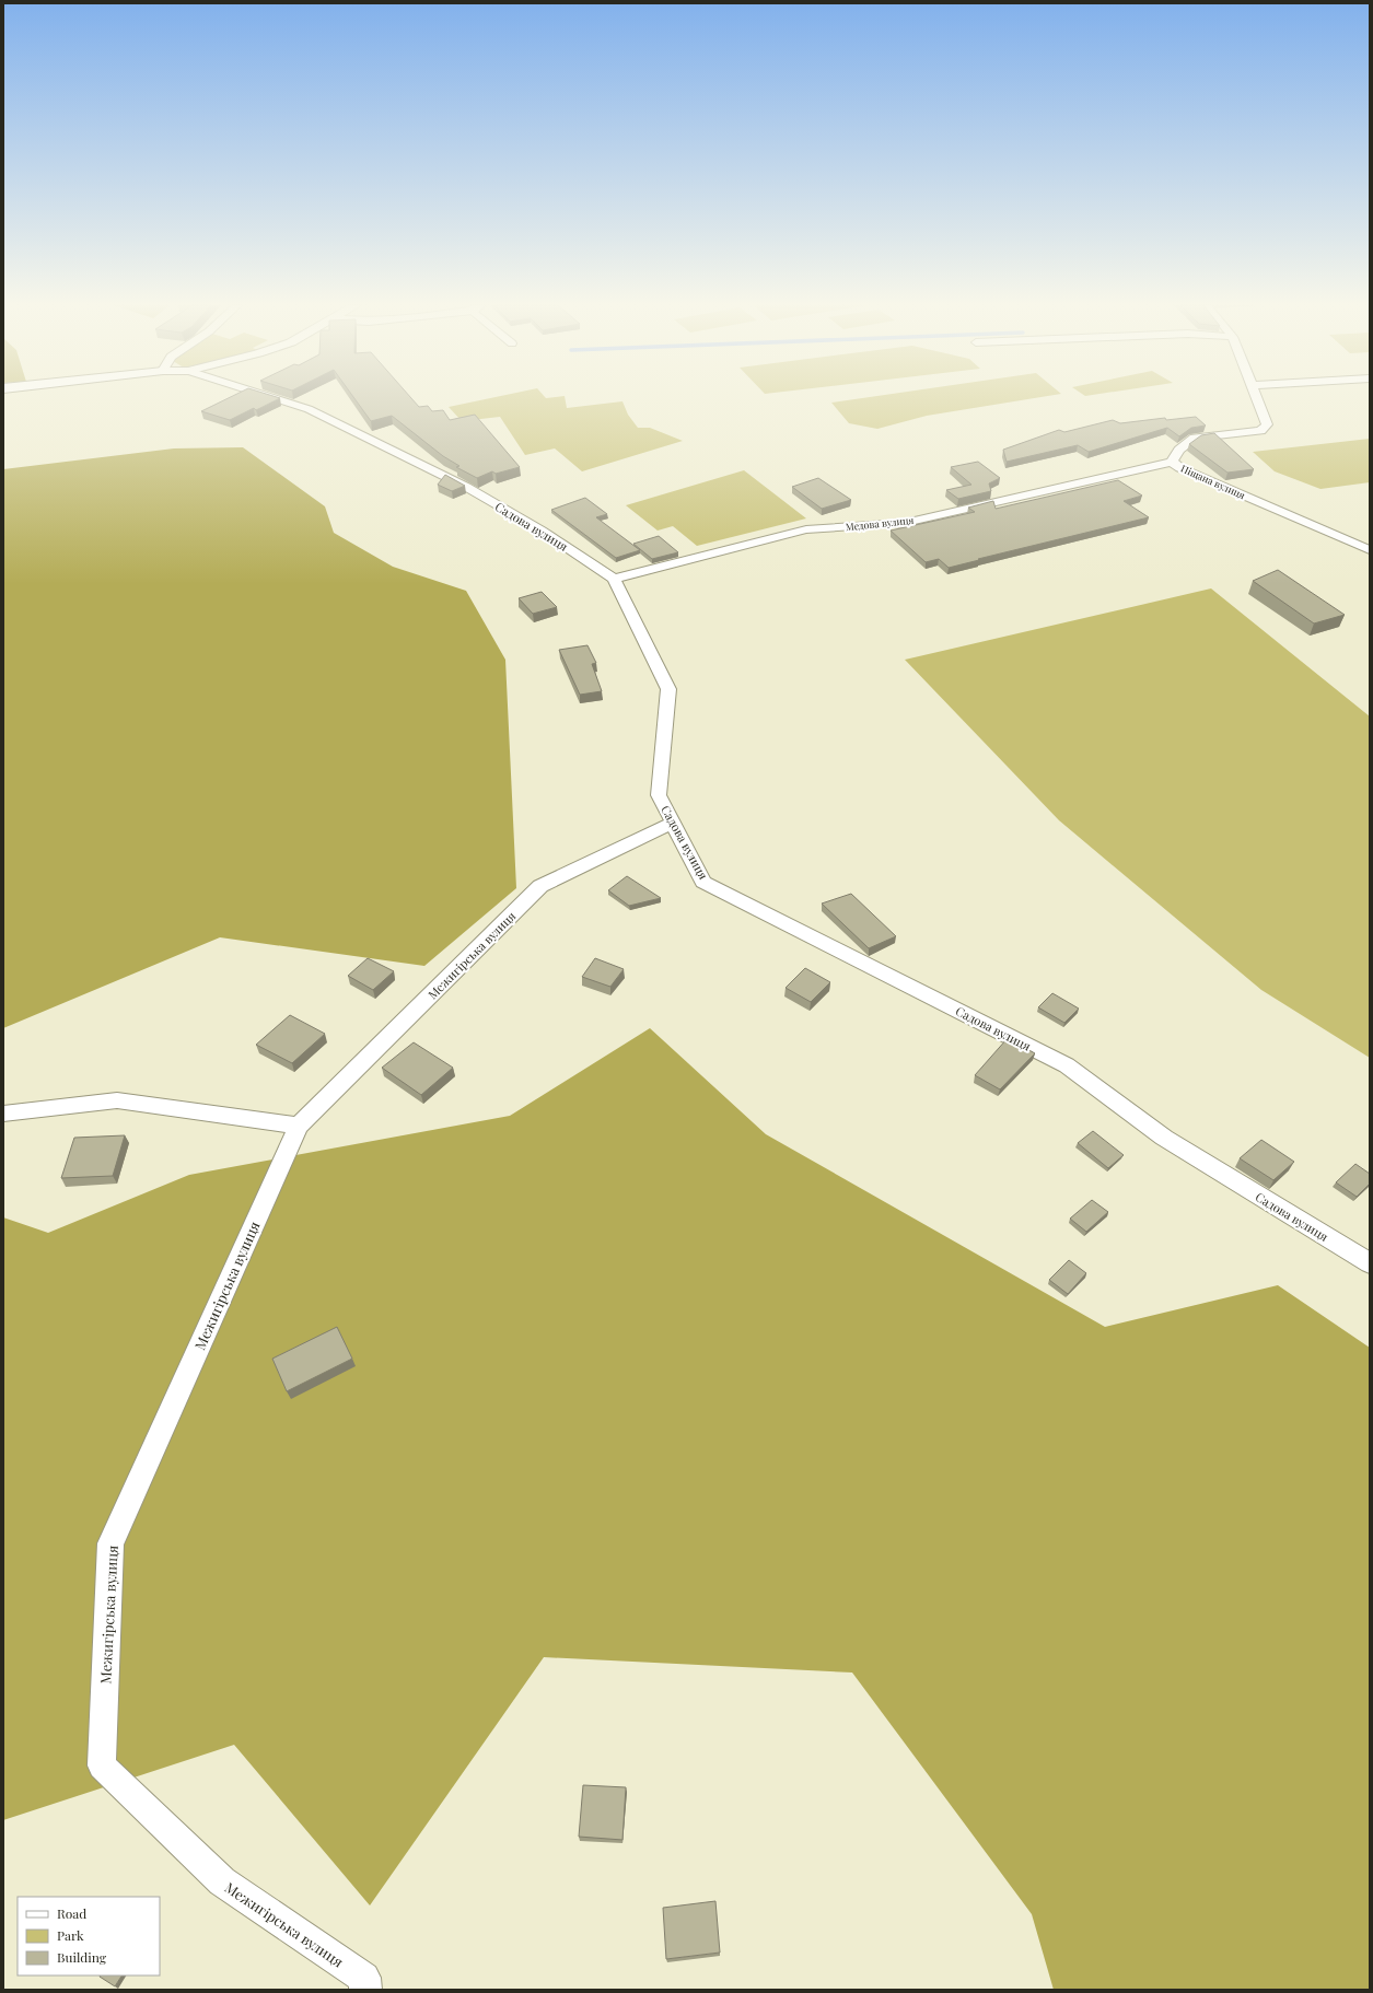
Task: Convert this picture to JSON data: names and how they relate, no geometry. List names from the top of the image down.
{
  "streets": {
    "street": [
      "Піщана вулиця",
      "Медова вулиця",
      "Садова вулиця",
      "Межигірська вулиця"
    ]
  },
  "crossings": [
    ["Піщана вулиця", "Медова вулиця"],
    ["Медова вулиця", "Садова вулиця"],
    ["Садова вулиця", "Межигірська вулиця"]
  ],
  "legend": ["Road", "Park", "Building"]
}
